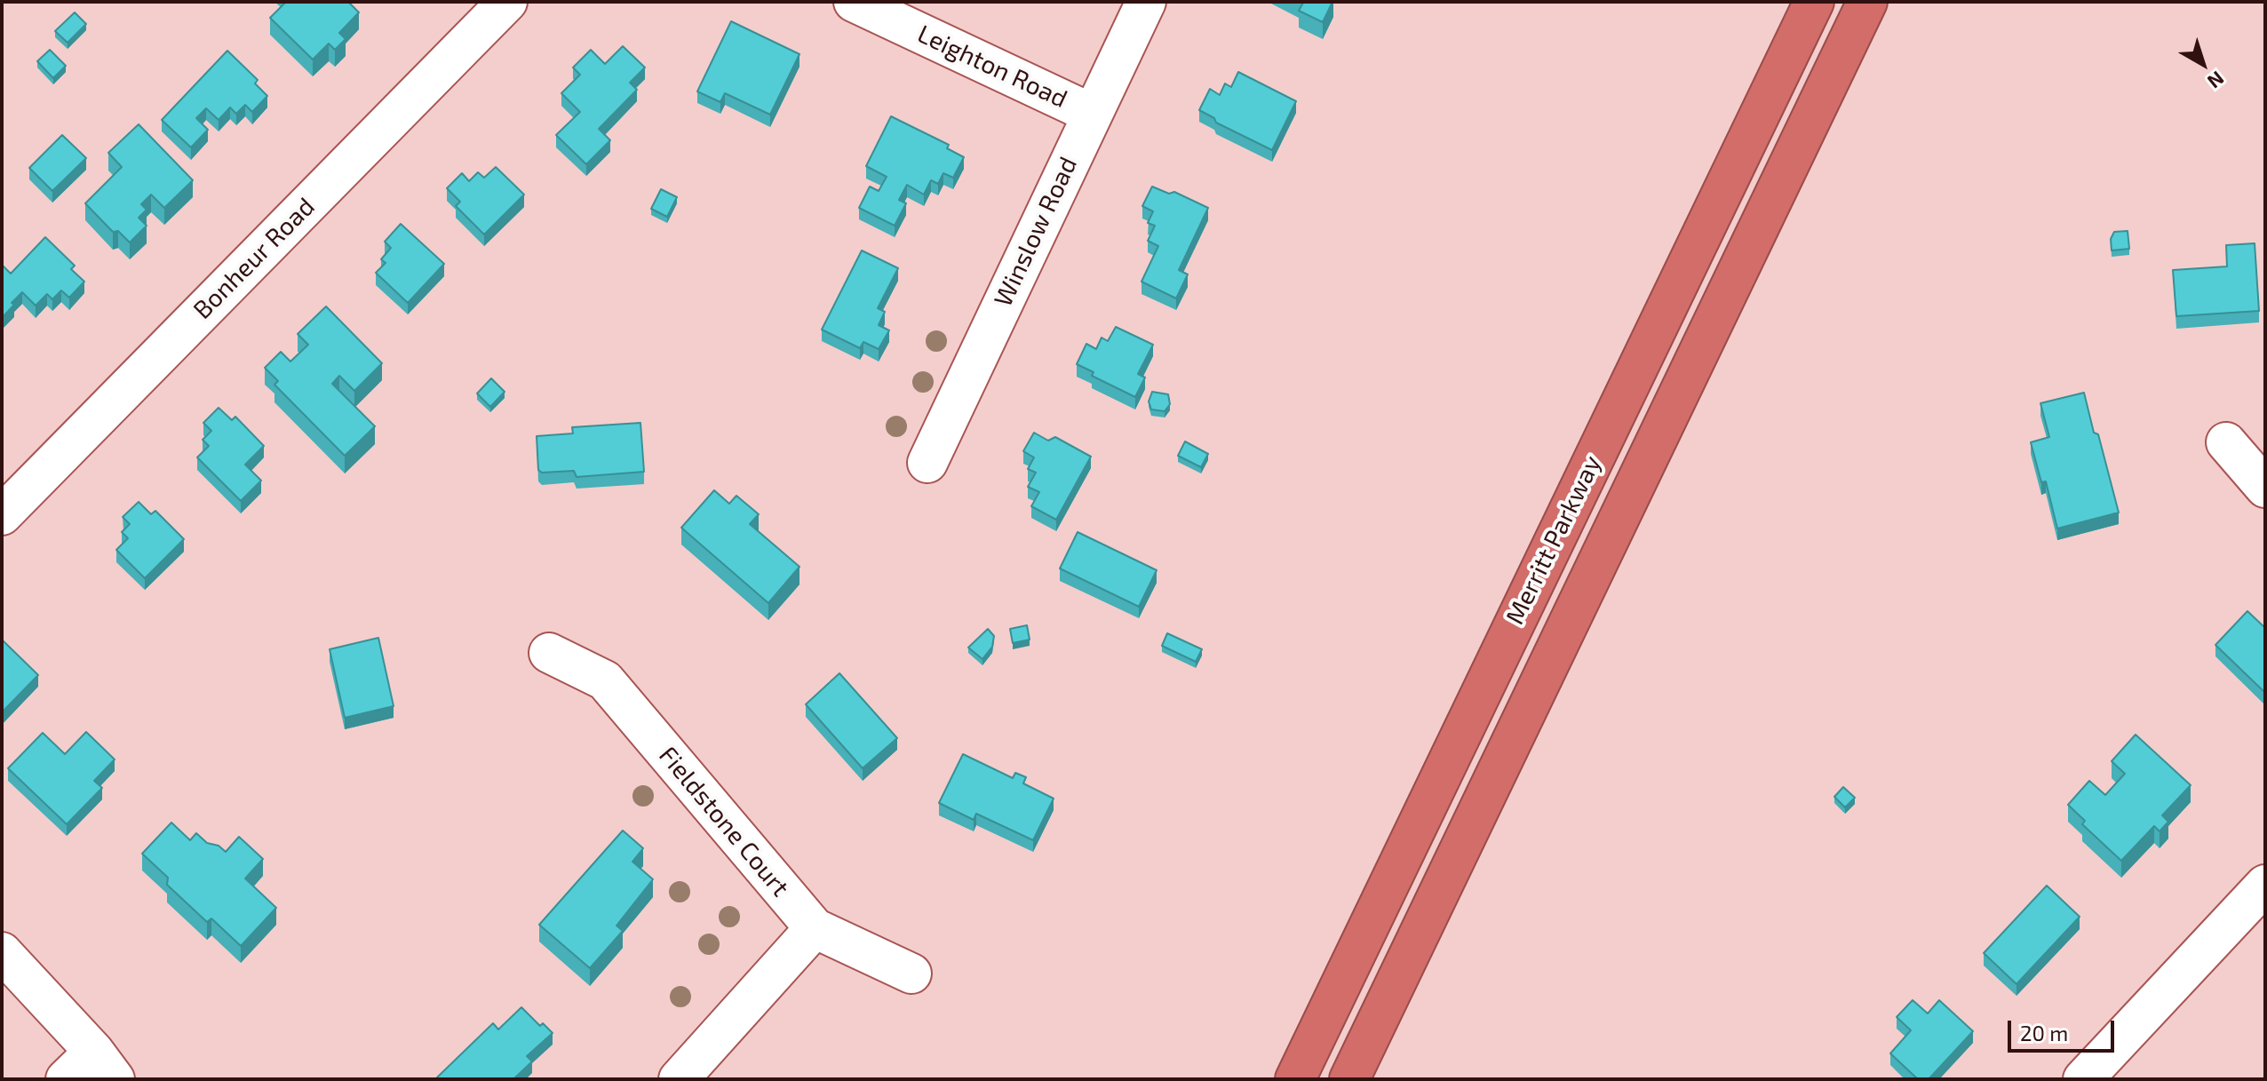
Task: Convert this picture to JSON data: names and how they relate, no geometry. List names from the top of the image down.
{
  "streets": {
    "highway": ["Merritt Parkway"],
    "street": [
      "Leighton Road",
      "Winslow Road",
      "Bonheur Road",
      "Fieldstone Court"
    ]
  },
  "crossings": [
    ["Leighton Road", "Winslow Road"]
  ],
  "scale_bar": "20 m",
  "north": "bottom right"
}
